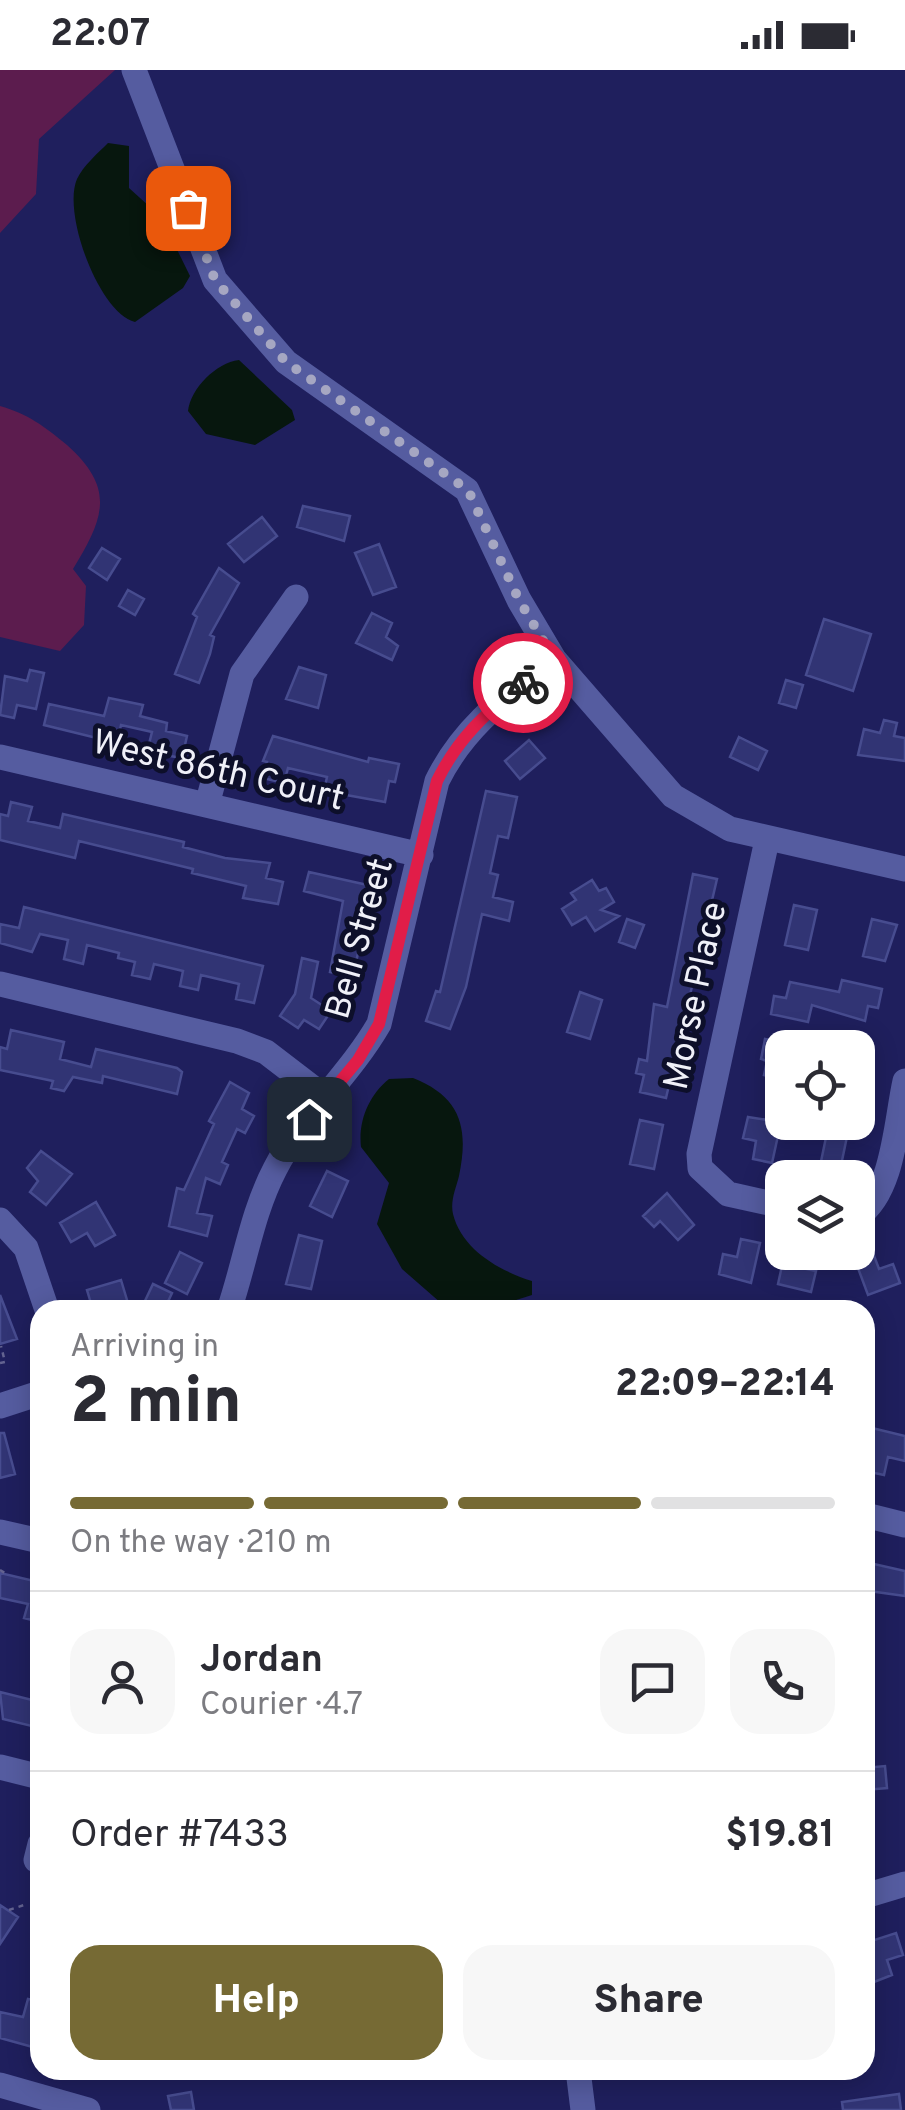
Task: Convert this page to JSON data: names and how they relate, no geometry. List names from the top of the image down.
{
  "streets": {
    "street": ["West 86th Court", "Bell Street", "Morse Place"]
  },
  "crossings": [
    ["West 86th Court", "Bell Street"]
  ],
  "page": {
    "status": "22:07",
    "heading": ["2 min", "Arriving in", "22:09–22:14"],
    "panel": [
      "Jordan",
      "Courier · 4.7",
      "Order #7433",
      "$19.81"
    ],
    "bar": "On the way · 210 m",
    "buttons": ["Help", "Share"]
  }
}
